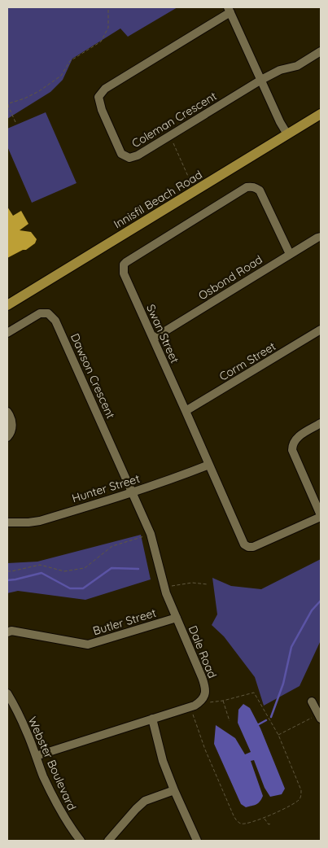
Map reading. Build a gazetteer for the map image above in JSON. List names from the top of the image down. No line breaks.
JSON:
{"streets":{"main road":["Innisfil Beach Road"],"street":["Coleman Crescent","Osbond Road","Swan Street","Corm Street","Dawson Crescent","Hunter Street","Butler Street","Dale Road","Webster Boulevard"]},"crossings":[["Osbond Road","Swan Street"],["Swan Street","Corm Street"],["Swan Street","Hunter Street"],["Dawson Crescent","Hunter Street"],["Dawson Crescent","Dale Road"],["Hunter Street","Dale Road"],["Butler Street","Dale Road"],["Dale Road","Webster Boulevard"]]}
